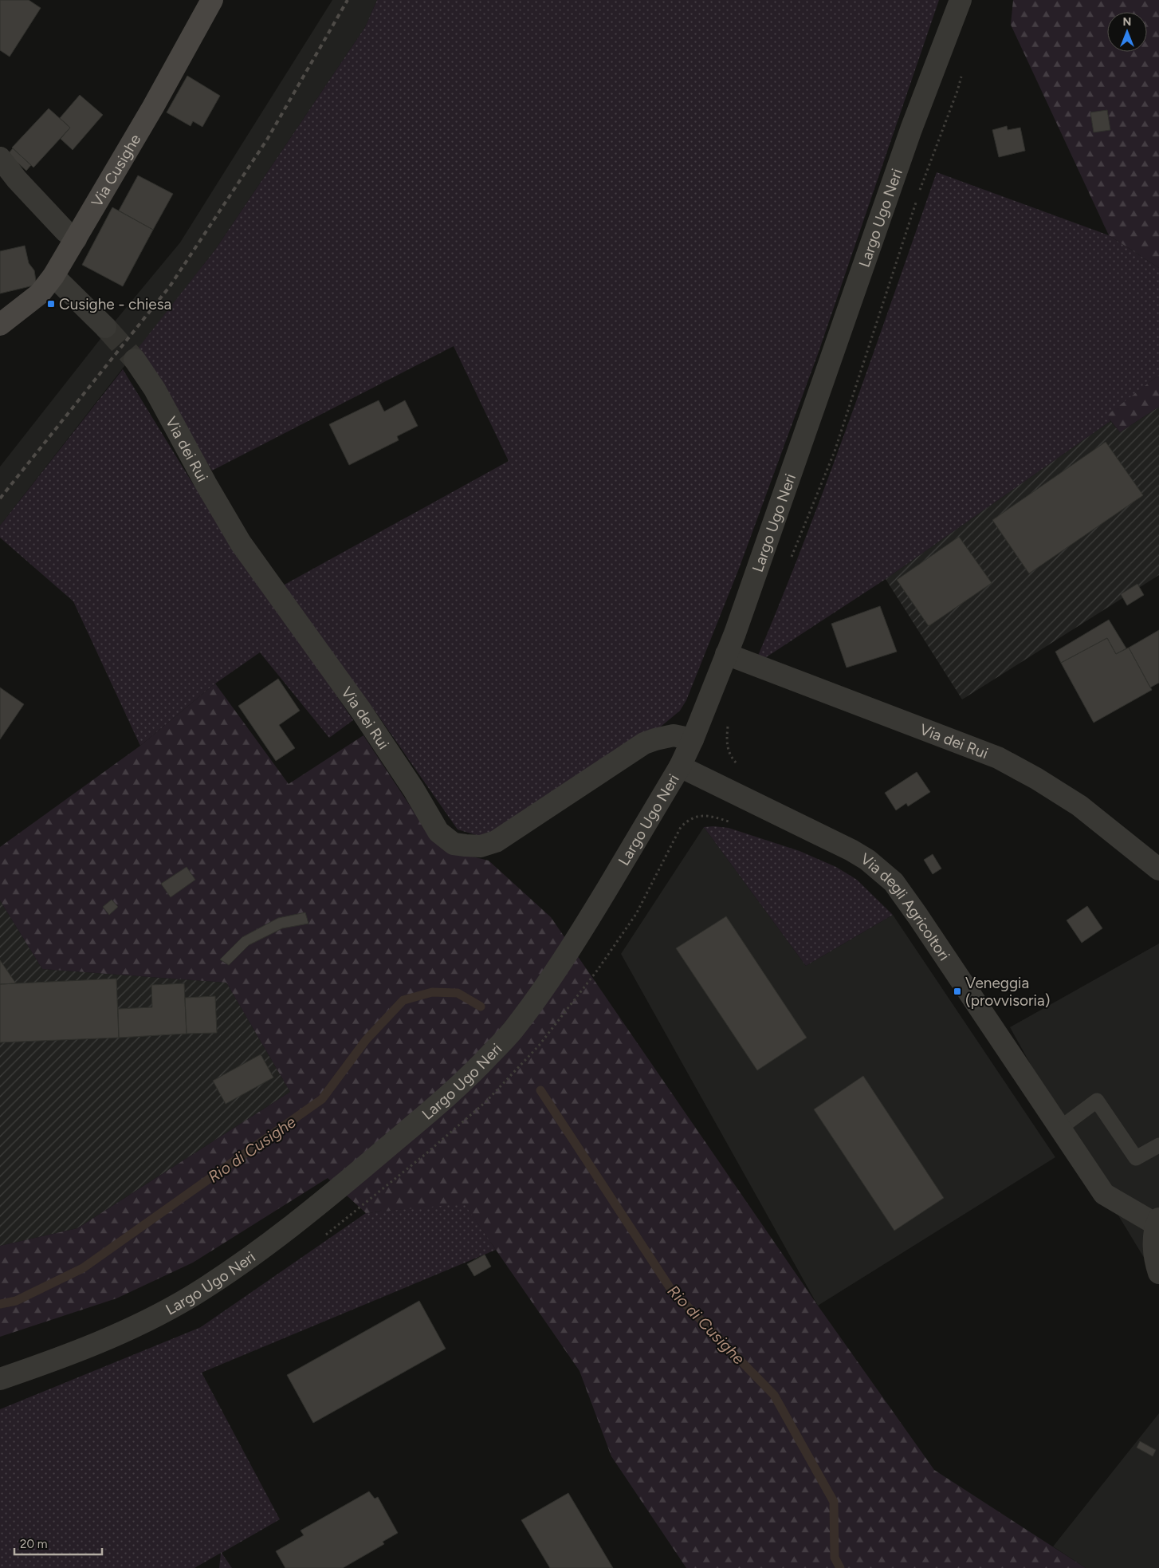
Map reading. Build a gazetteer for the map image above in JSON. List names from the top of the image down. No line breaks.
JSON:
{"streets":{"street":["Via Cusighe","Largo Ugo Neri","Via dei Rui","Via degli Agricoltori"]},"crossings":[["Largo Ugo Neri","Via dei Rui"],["Largo Ugo Neri","Via degli Agricoltori"]],"water":["Rio di Cusighe"],"places":{"transit":["Cusighe - chiesa","Veneggia (provvisoria)"]},"scale_bar":"20 m","north":"top"}
